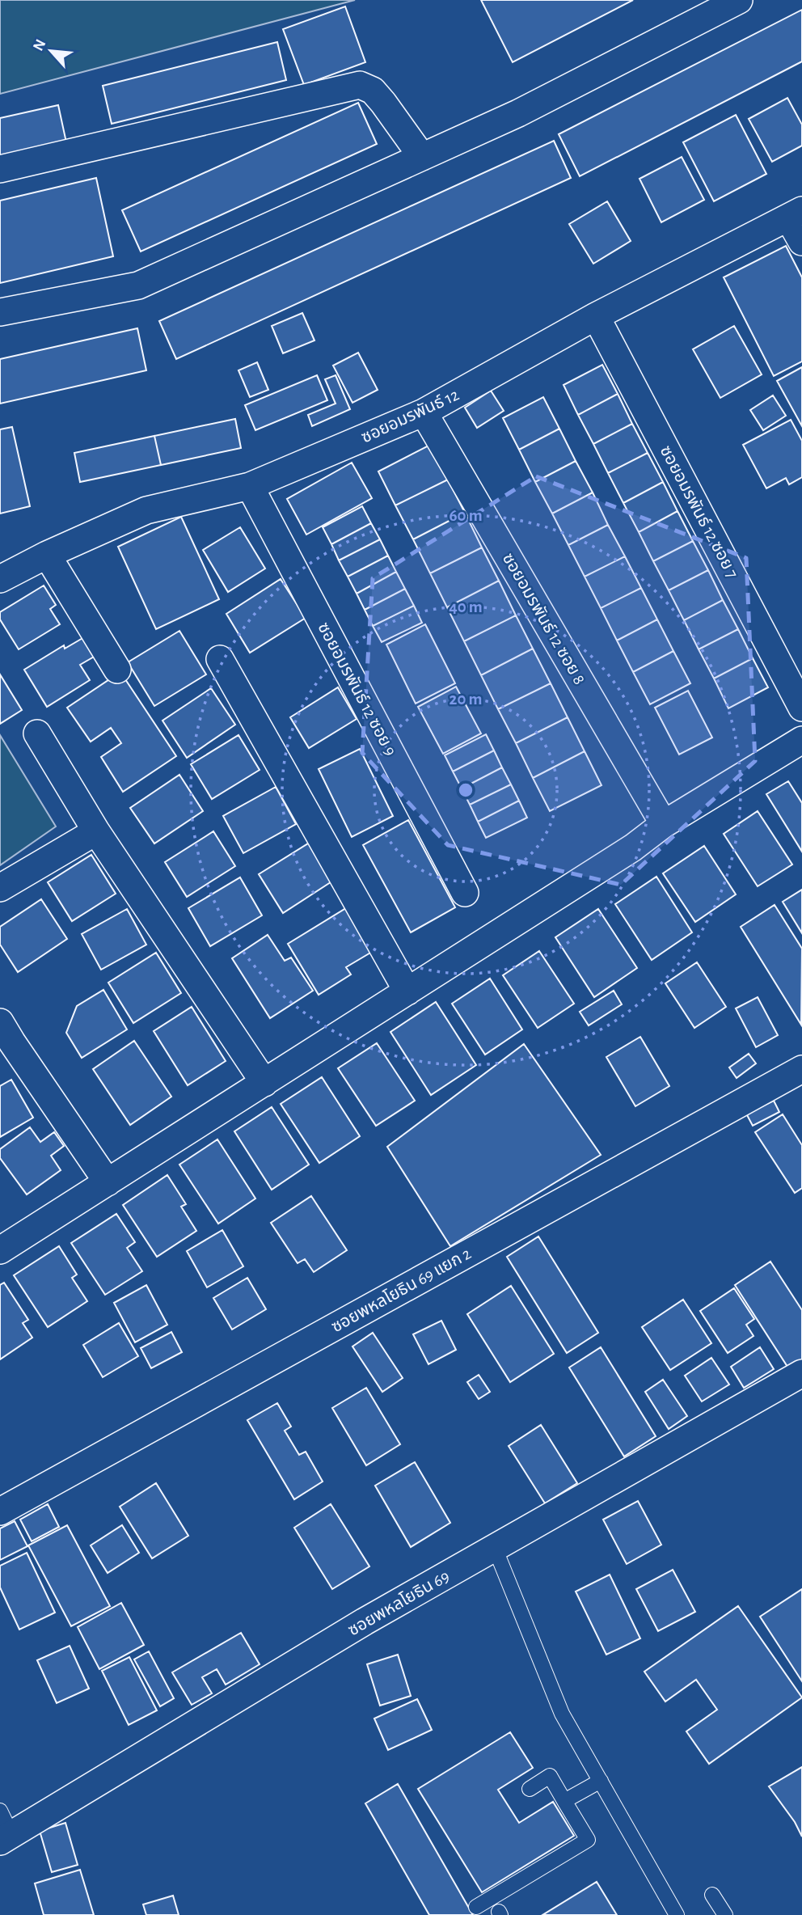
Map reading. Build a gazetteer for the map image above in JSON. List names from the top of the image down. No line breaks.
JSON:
{"streets":{"street":["ซอยอมรพันธ์ 12","ซอยอมรพันธ์ 12 ซอย 7","ซอยอมรพันธ์ 12 ซอย 8","ซอยอมรพันธ์ 12 ซอย 9","ซอยพหลโยธิน 69 แยก 2","ซอยพหลโยธิน 69"]},"crossings":[["ซอยอมรพันธ์ 12","ซอยอมรพันธ์ 12 ซอย 7"],["ซอยอมรพันธ์ 12","ซอยอมรพันธ์ 12 ซอย 8"],["ซอยอมรพันธ์ 12","ซอยอมรพันธ์ 12 ซอย 9"]],"north":"top left","rings":["60 m","40 m","20 m"]}
